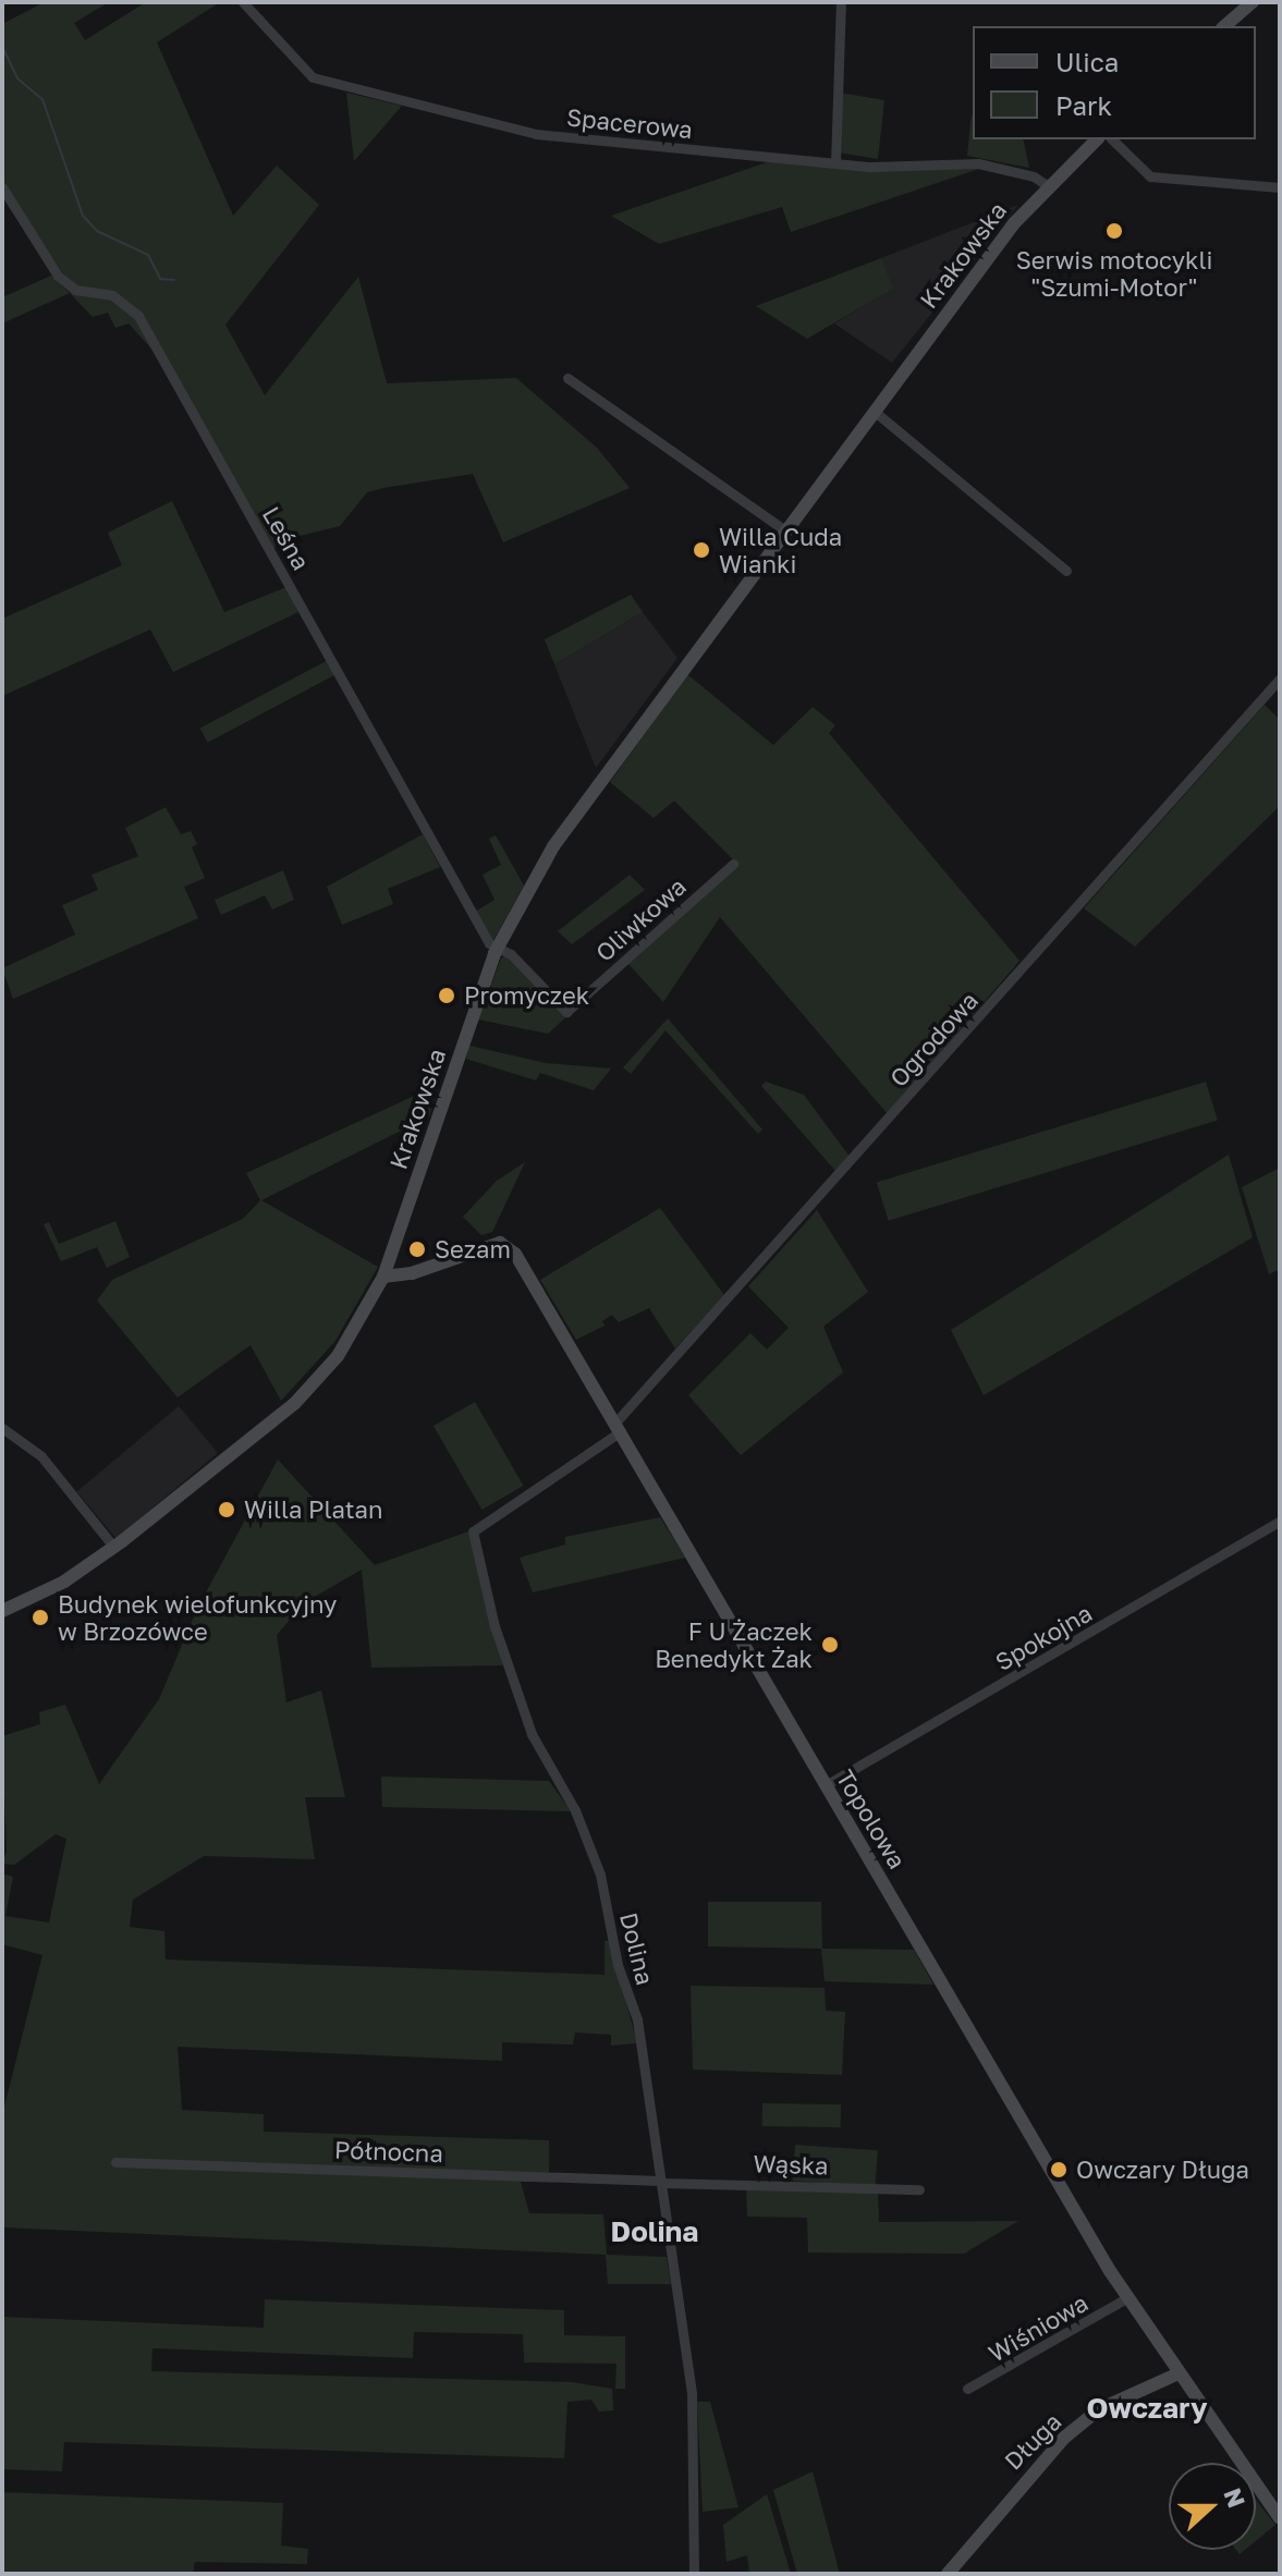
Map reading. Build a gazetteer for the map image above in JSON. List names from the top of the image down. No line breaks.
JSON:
{"streets":{"street":["Spacerowa","Krakowska","Leśna","Oliwkowa","Ogrodowa","Spokojna","Topolowa","Dolina","Północna","Wąska","Wiśniowa","Długa"]},"crossings":[["Spacerowa","Krakowska"],["Krakowska","Leśna"],["Krakowska","Oliwkowa"],["Krakowska","Topolowa"],["Leśna","Oliwkowa"],["Ogrodowa","Topolowa"],["Ogrodowa","Dolina"],["Spokojna","Topolowa"],["Topolowa","Dolina"],["Topolowa","Wiśniowa"],["Topolowa","Długa"],["Dolina","Północna"],["Dolina","Wąska"],["Północna","Wąska"]],"districts":["Dolina","Owczary"],"places":["Serwis motocykli \"Szumi-Motor\"","Willa Cuda Wianki","Promyczek","Sezam","Willa Platan","Budynek wielofunkcyjny w Brzozówce","F U Żaczek Benedykt Żak","Owczary Długa"],"legend":["Ulica","Park"],"north":"right"}
